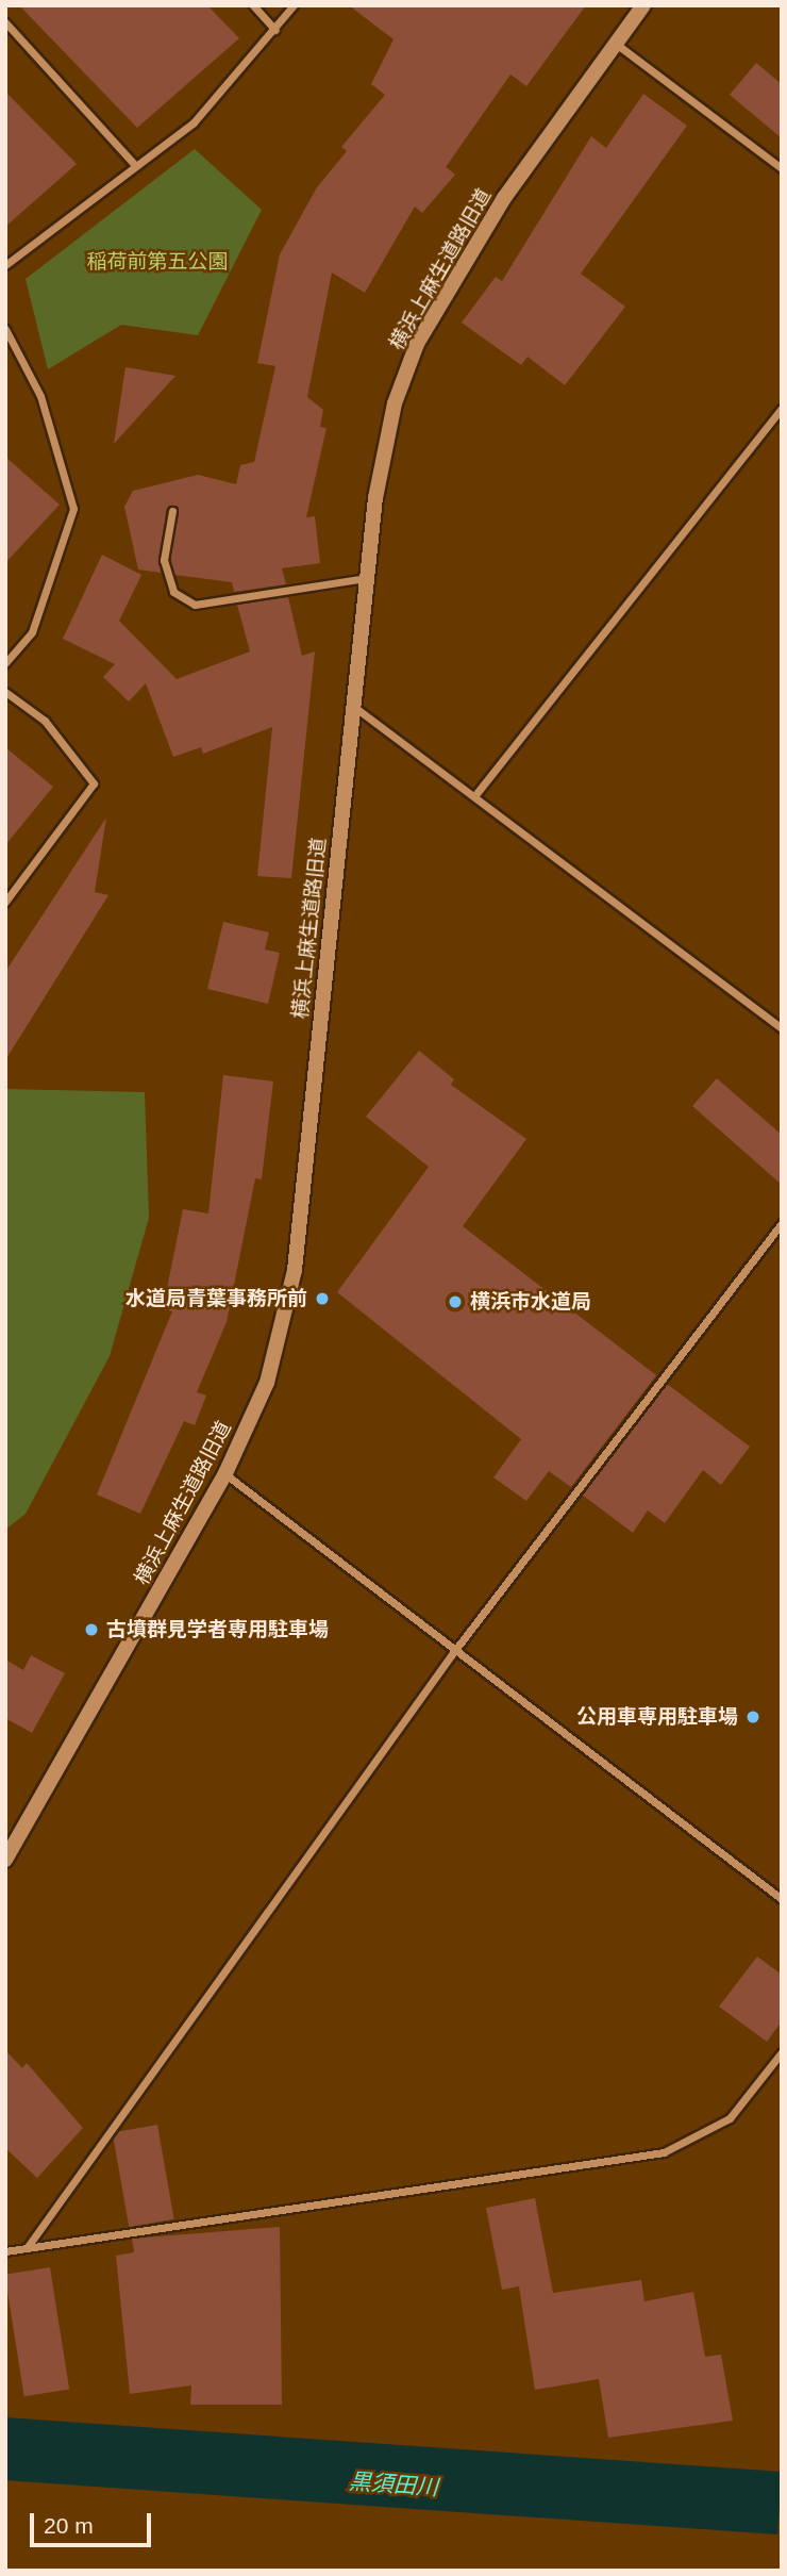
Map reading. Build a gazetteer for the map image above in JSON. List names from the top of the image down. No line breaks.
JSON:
{"streets":{"street":["横浜上麻生道路旧道"]},"water":["黒須田川"],"parks":["稲荷前第五公園"],"places":["水道局青葉事務所前","横浜市水道局","古墳群見学者専用駐車場","公用車専用駐車場"],"scale_bar":"20 m"}
